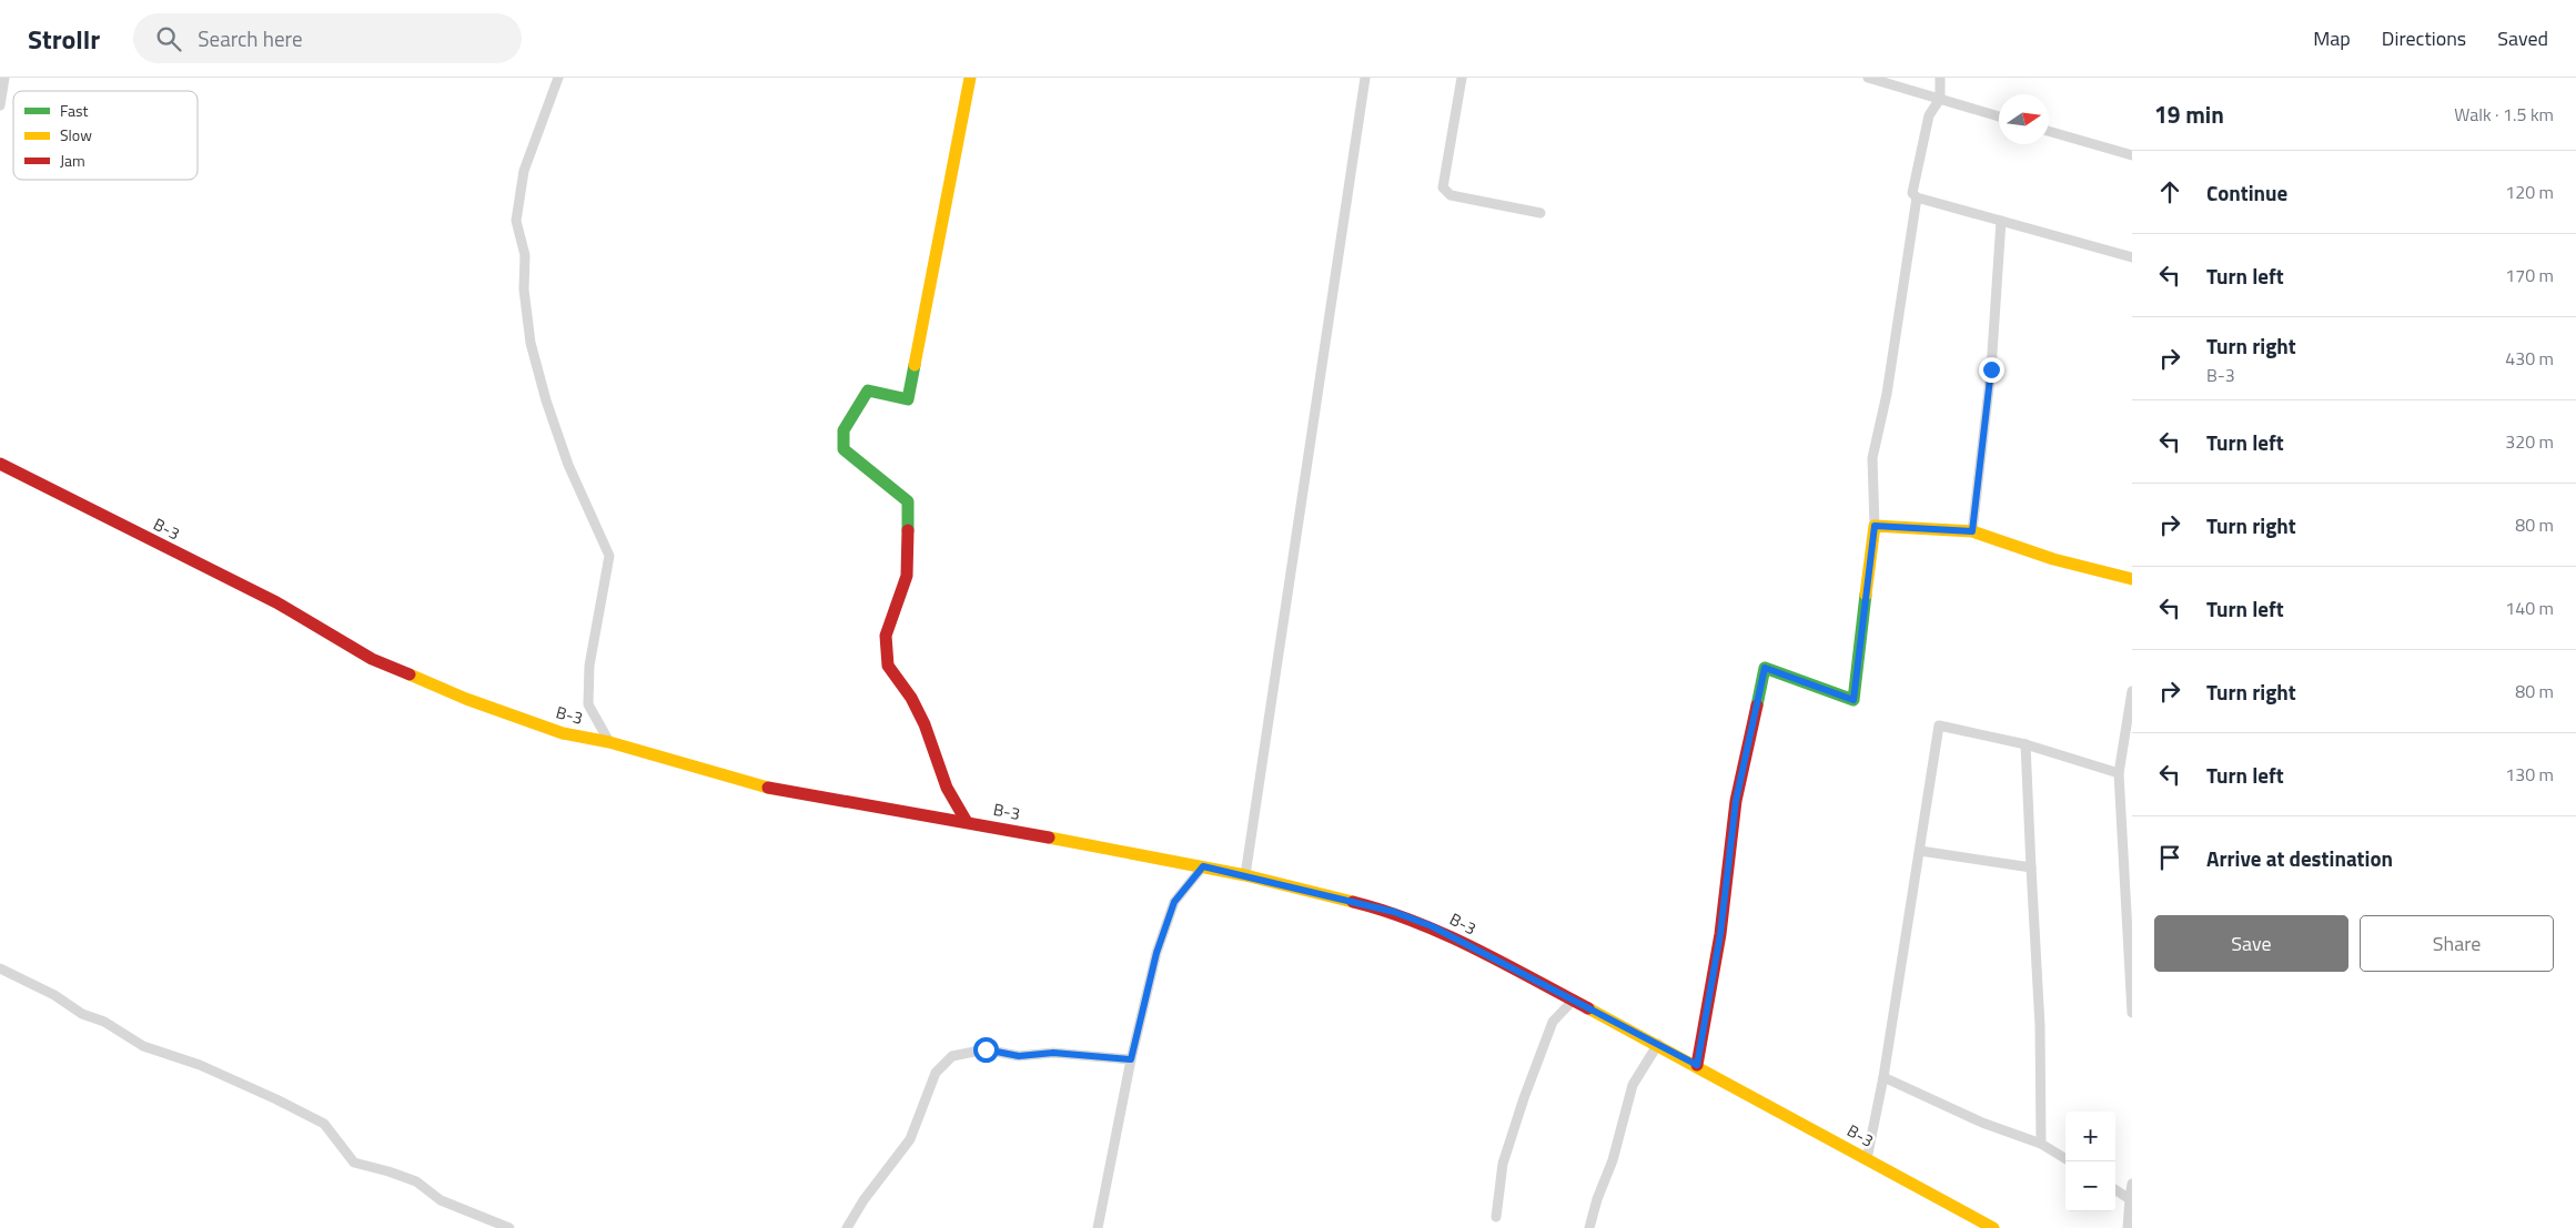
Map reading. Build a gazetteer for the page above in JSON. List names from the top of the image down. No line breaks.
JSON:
{"streets":{"main road":["B-3"]},"legend":["Fast","Slow","Jam"],"north":"right","page":{"header":"Strollr","search":"Search here","nav":["Map","Directions","Saved"],"heading":["19 min","Walk · 1.5 km"],"list":[["Continue","120 m"],["Turn left","170 m"],["Turn right","B-3","430 m"],["Turn left","320 m"],["Turn right","80 m"],["Turn left","140 m"],["Turn right","80 m"],["Turn left","130 m"],"Arrive at destination"],"buttons":["Save","Share"],"map_buttons":["+","−"]}}
